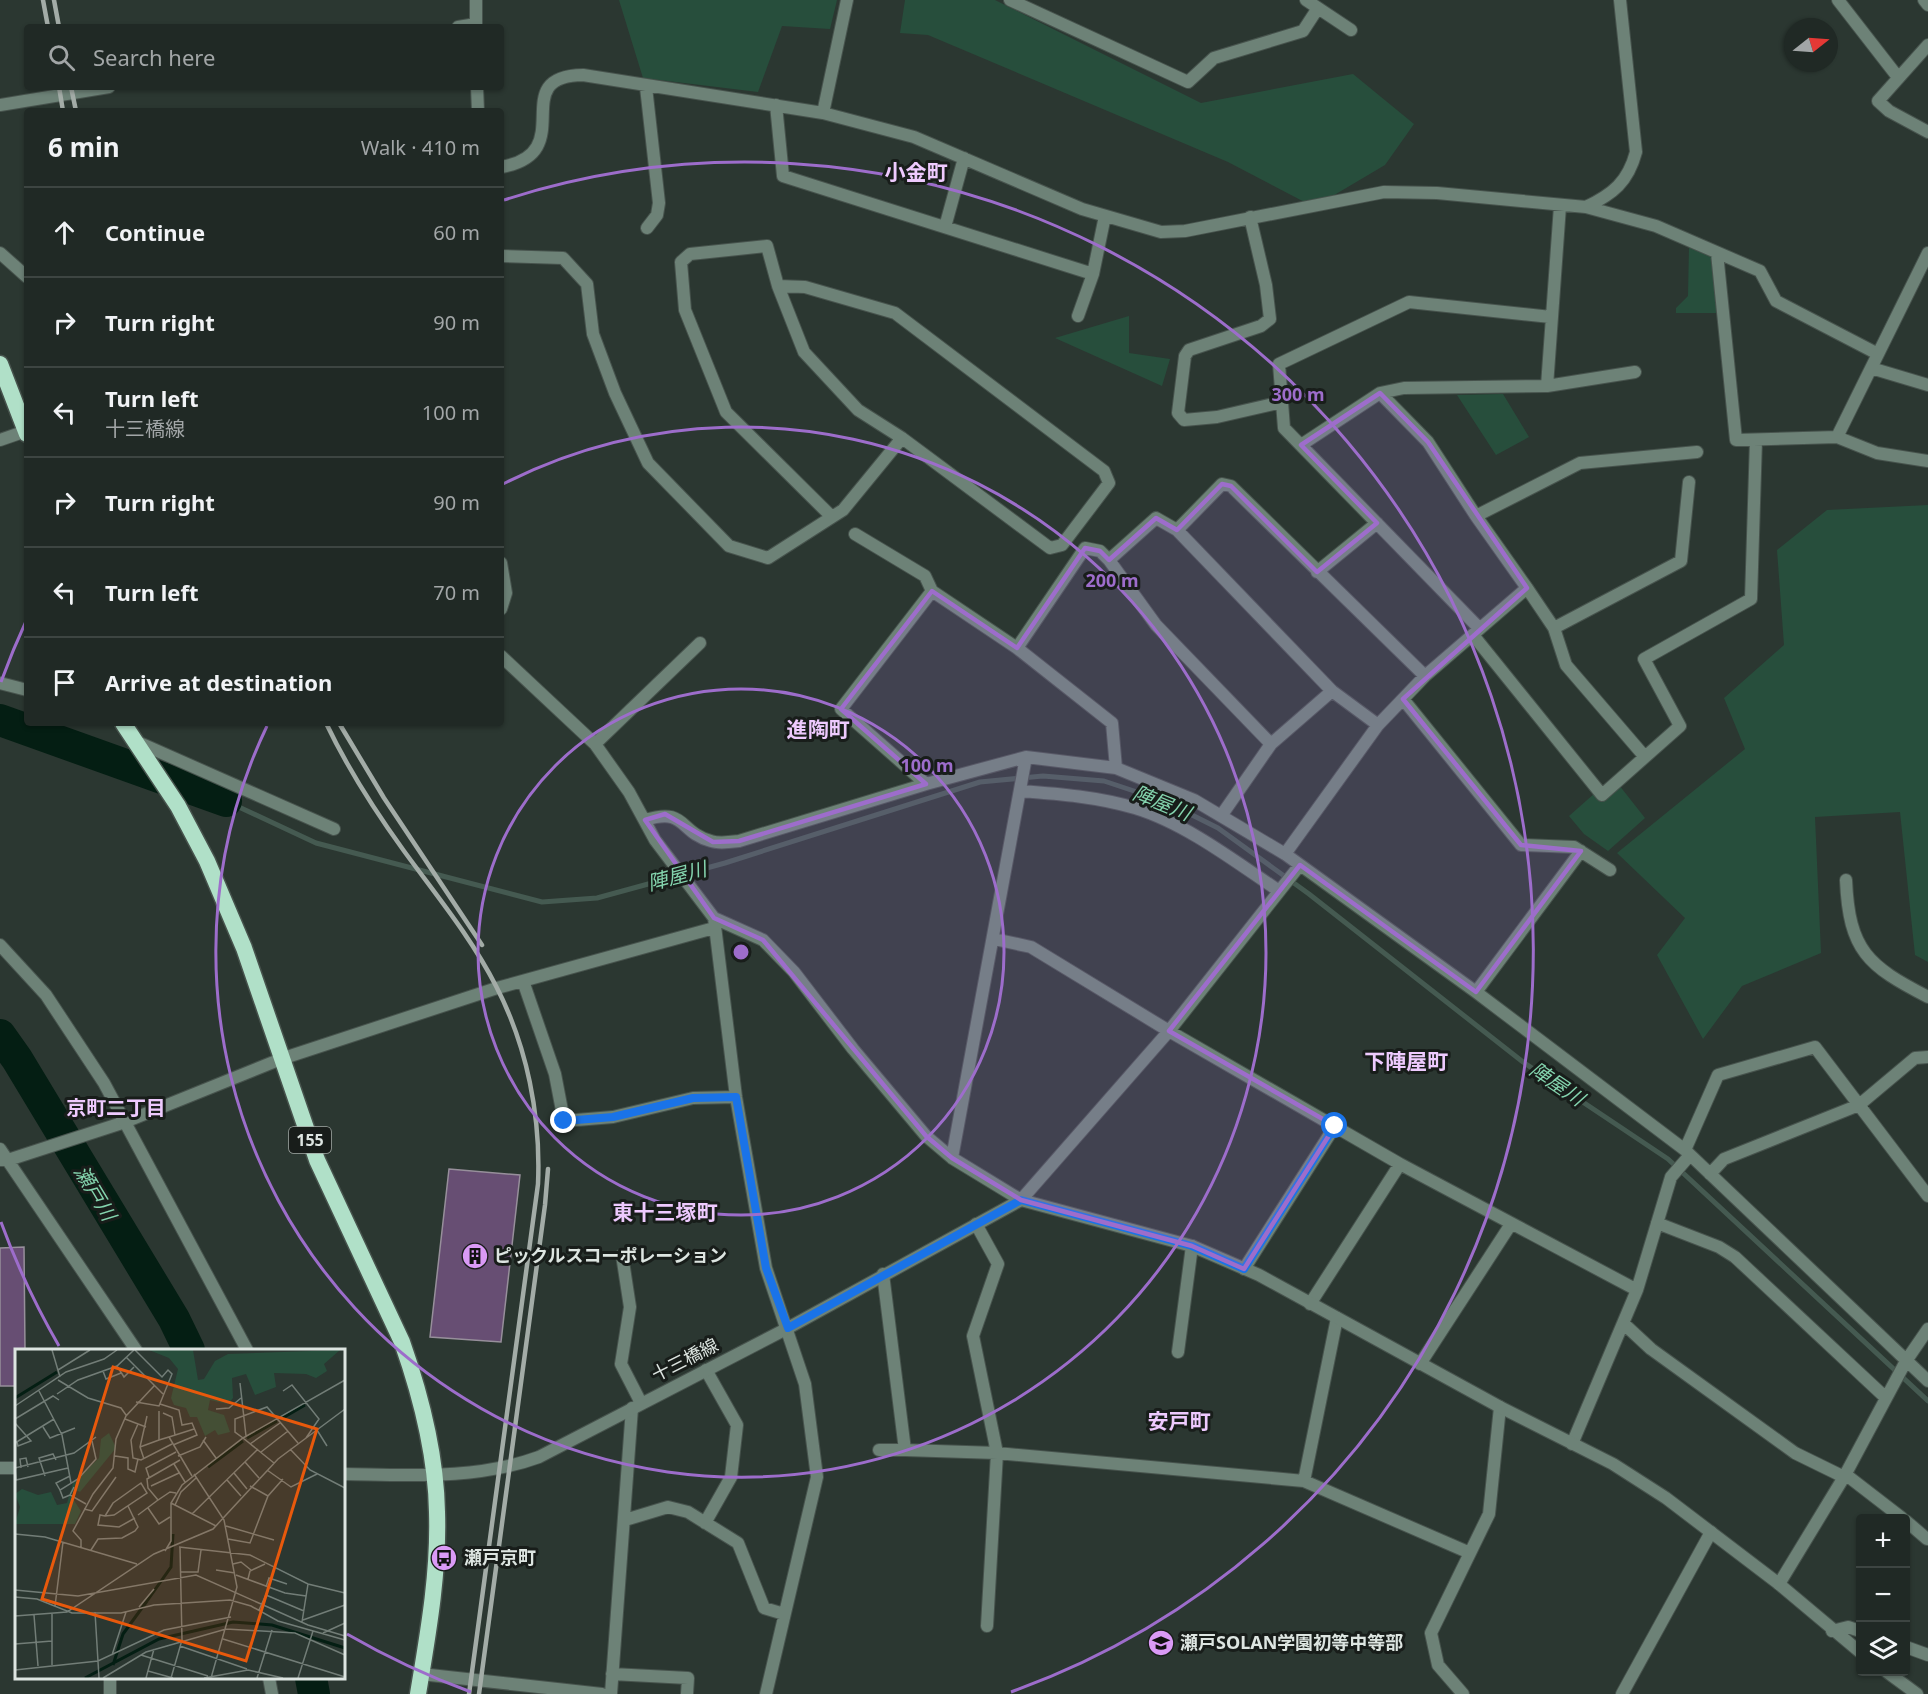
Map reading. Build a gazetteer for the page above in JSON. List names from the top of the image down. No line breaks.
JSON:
{"streets":{"highway":["155"],"street":["十三橋線"]},"crossings":[["155","十三橋線"]],"districts":["小金町","進陶町","下陣屋町","京町二丁目","東十三塚町","安戸町"],"water":["陣屋川","瀬戸川"],"places":{"building":["ピックルスコーポレーション"],"bus stop":["瀬戸京町"],"school or university":["瀬戸SOLAN学園初等中等部"]},"north":"right","page":{"search":"Search here","heading":["6 min","Walk · 410 m"],"list":[["Continue","60 m"],["Turn right","90 m"],["Turn left","十三橋線","100 m"],["Turn right","90 m"],["Turn left","70 m"],"Arrive at destination"],"map_buttons":["+","−"]},"rings":["300 m","200 m","100 m"]}
